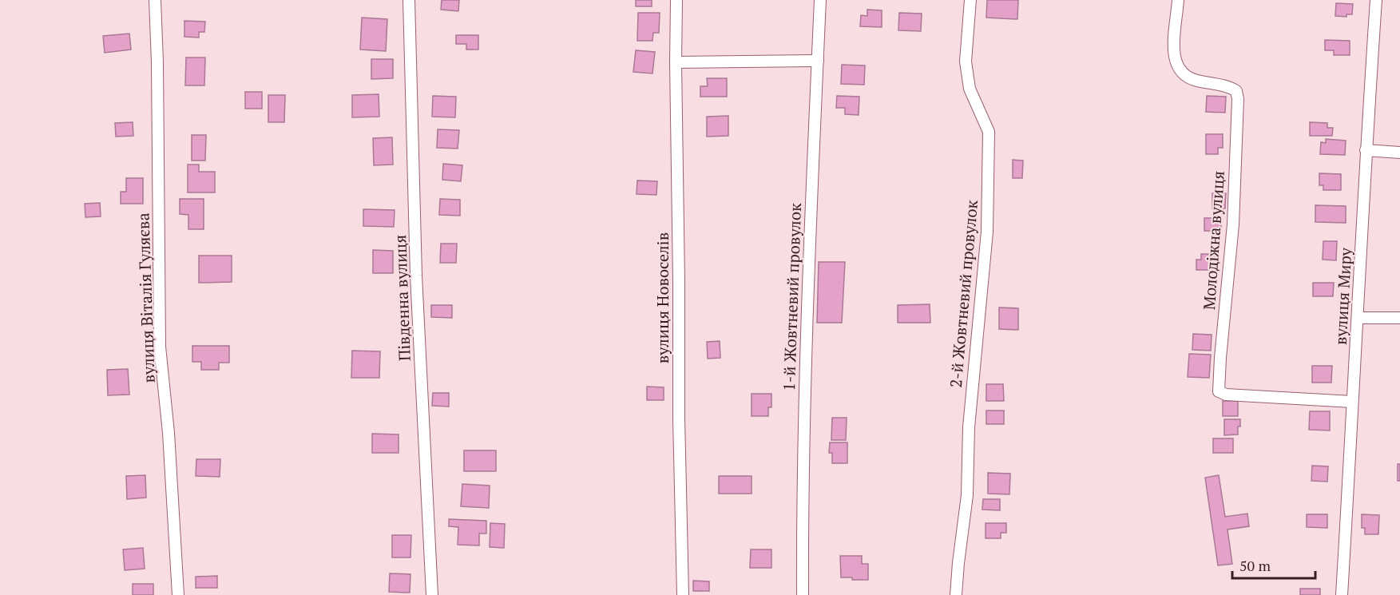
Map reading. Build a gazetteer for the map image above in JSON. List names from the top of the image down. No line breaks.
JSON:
{"streets":{"street":["Молодіжна вулиця","2-й Жовтневий провулок","вулиця Миру","1-й Жовтневий провулок","вулиця Віталія Гуляєва","Південна вулиця","вулиця Новоселів"]},"crossings":[["Молодіжна вулиця","вулиця Миру"]],"scale_bar":"50 m"}
